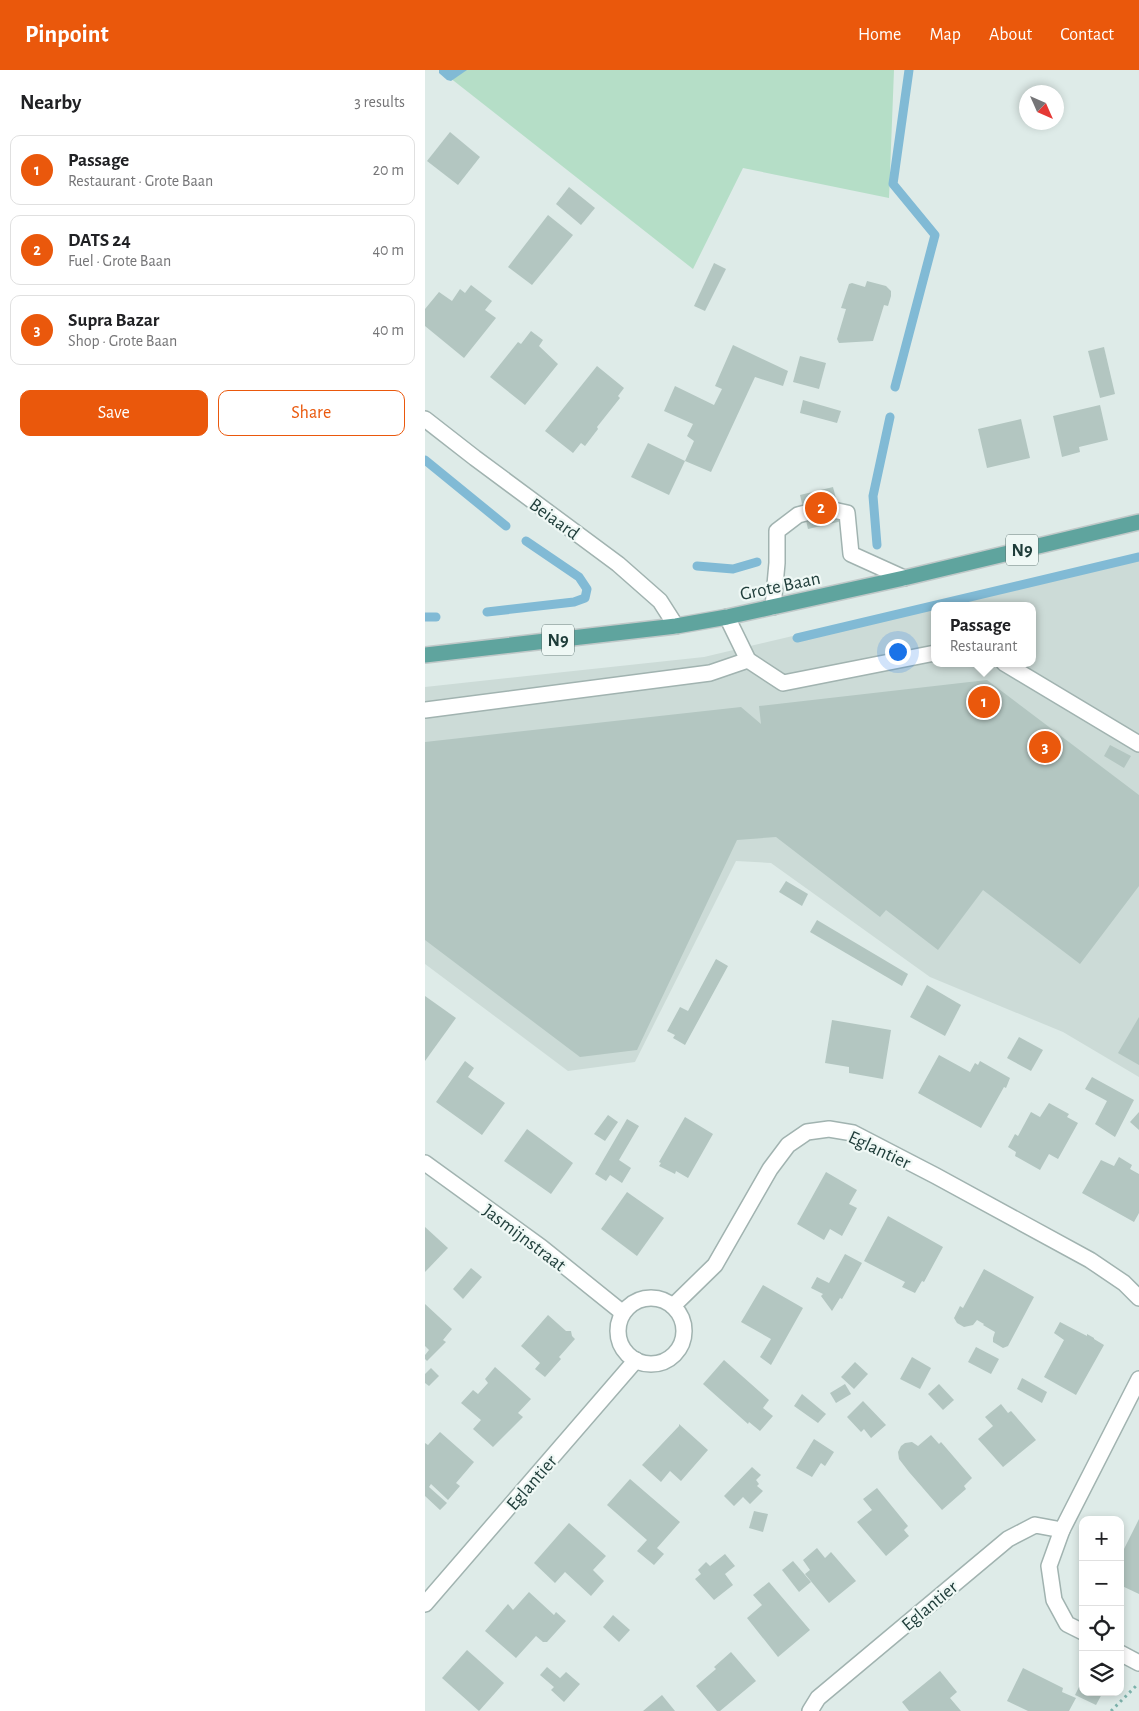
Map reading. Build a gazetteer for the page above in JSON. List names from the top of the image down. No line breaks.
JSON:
{"streets":{"main road":["N9","Grote Baan"],"street":["Beiaard","Eglantier","Jasmijnstraat"]},"crossings":[["Beiaard","Grote Baan"],["Eglantier","Jasmijnstraat"]],"north":"bottom right","page":{"header":"Pinpoint","nav":["Home","Map","About","Contact"],"heading":["Nearby","3 results"],"list":[{"mark":"1","name":"Passage","note":"Restaurant · Grote Baan","value":"20 m"},{"mark":"2","name":"DATS 24","note":"Fuel · Grote Baan","value":"40 m"},{"mark":"3","name":"Supra Bazar","note":"Shop · Grote Baan","value":"40 m"}],"buttons":["Save","Share"],"pins":["2","1","3"],"popup":["Passage","Restaurant"],"map_buttons":["+","−"]}}
